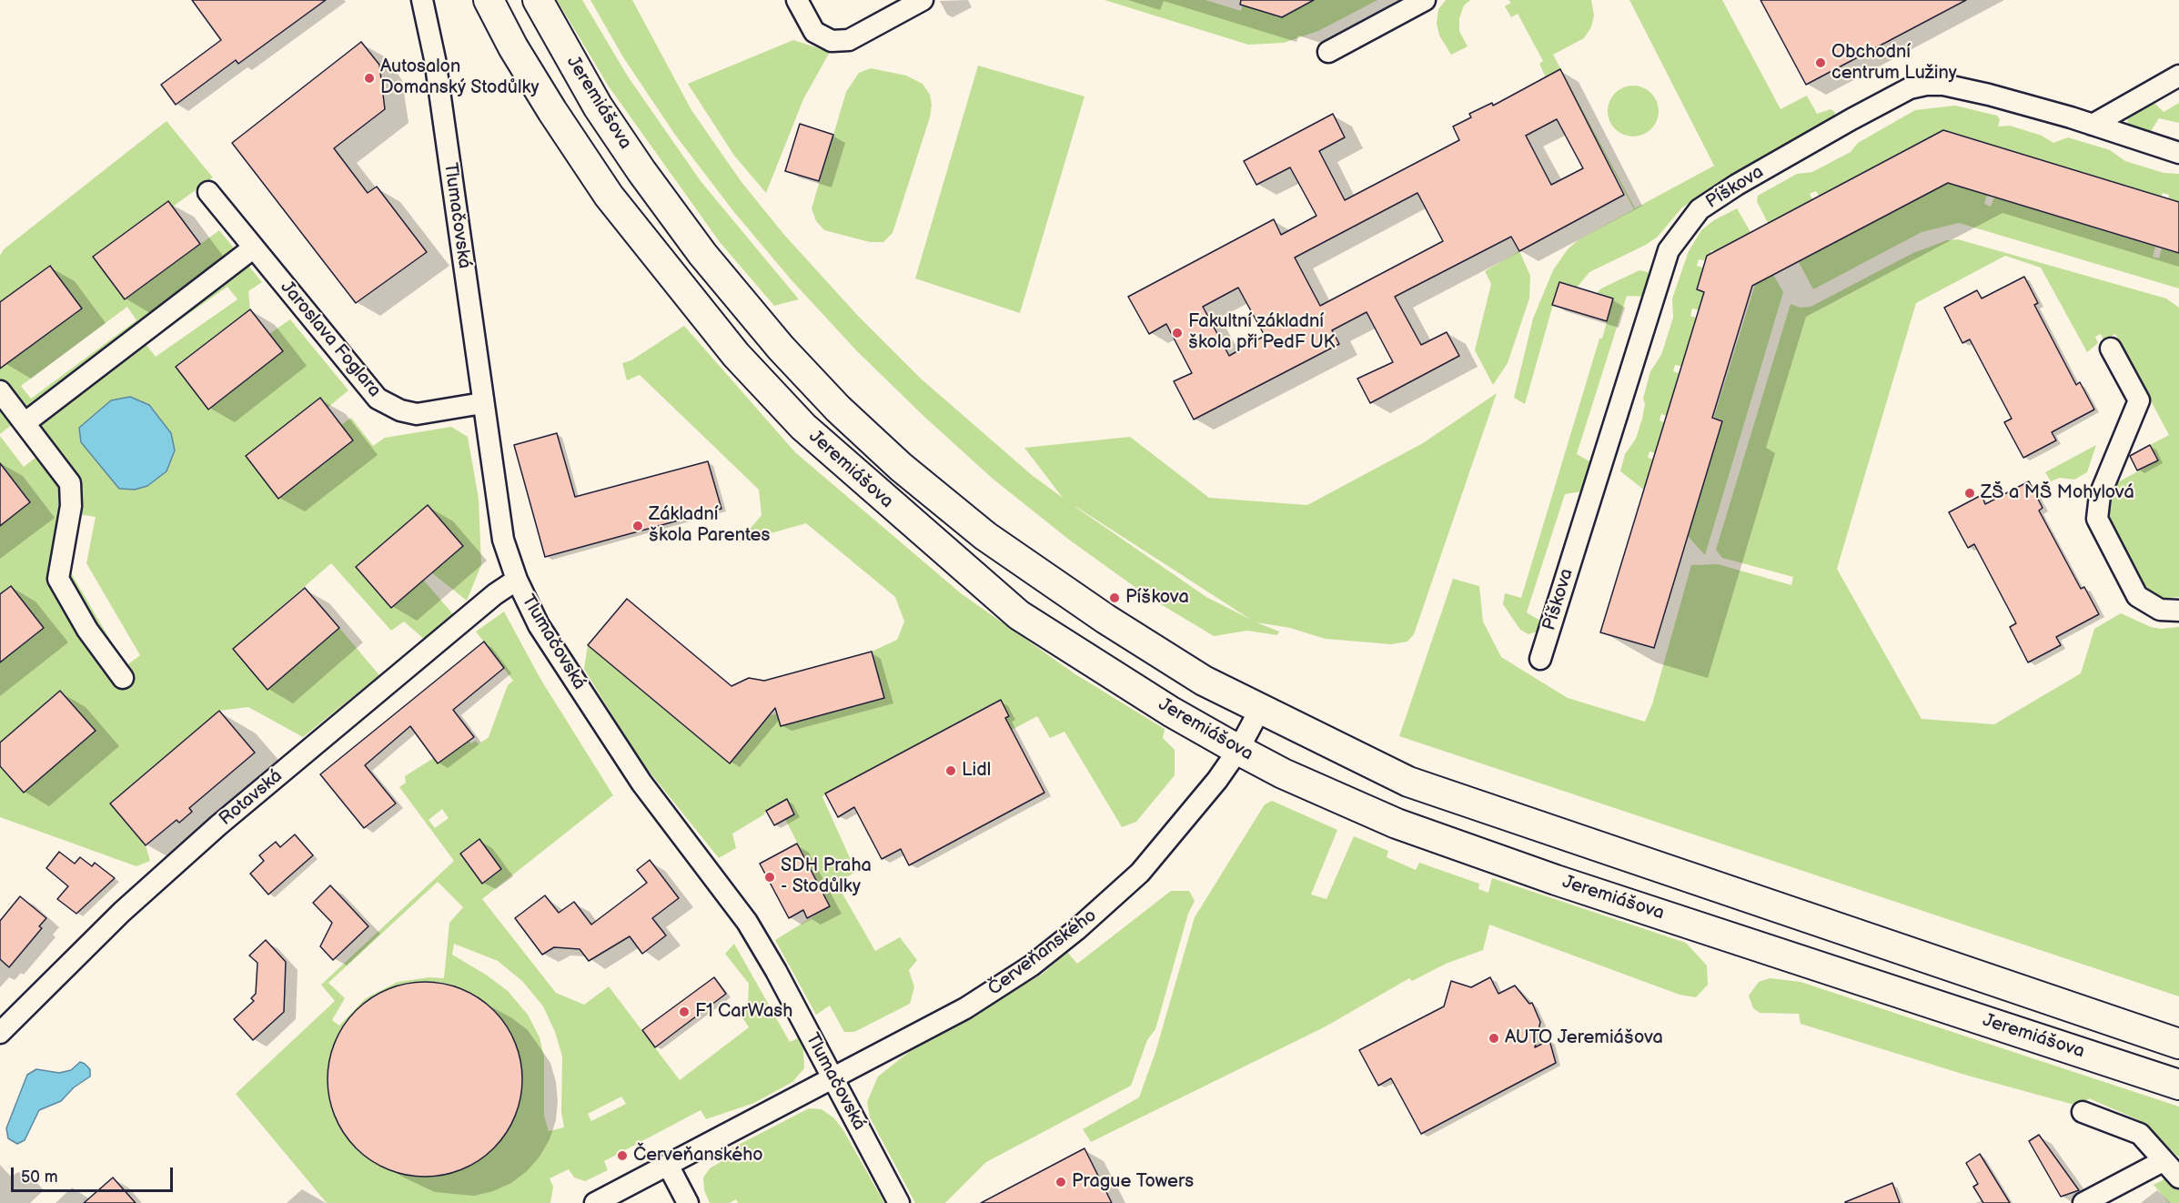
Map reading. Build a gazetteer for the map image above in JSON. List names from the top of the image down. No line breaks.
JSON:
{"streets":{"main road":["Jeremiášova"],"street":["Píškova","Tlumačovská","Jaroslava Foglara","Rotavská","Červeňanského"]},"crossings":[["Jeremiášova","Červeňanského"],["Tlumačovská","Jaroslava Foglara"],["Tlumačovská","Rotavská"],["Tlumačovská","Červeňanského"]],"places":["Obchodní centrum Lužiny","Autosalon Domanský Stodůlky","Fakultní základní škola při PedF UK","ZŠ a MŠ Mohylová","Základní škola Parentes","Píškova","Lidl","SDH Praha - Stodůlky","F1 CarWash","AUTO Jeremiášova","Červeňanského","Prague Towers"],"scale_bar":"50 m"}
